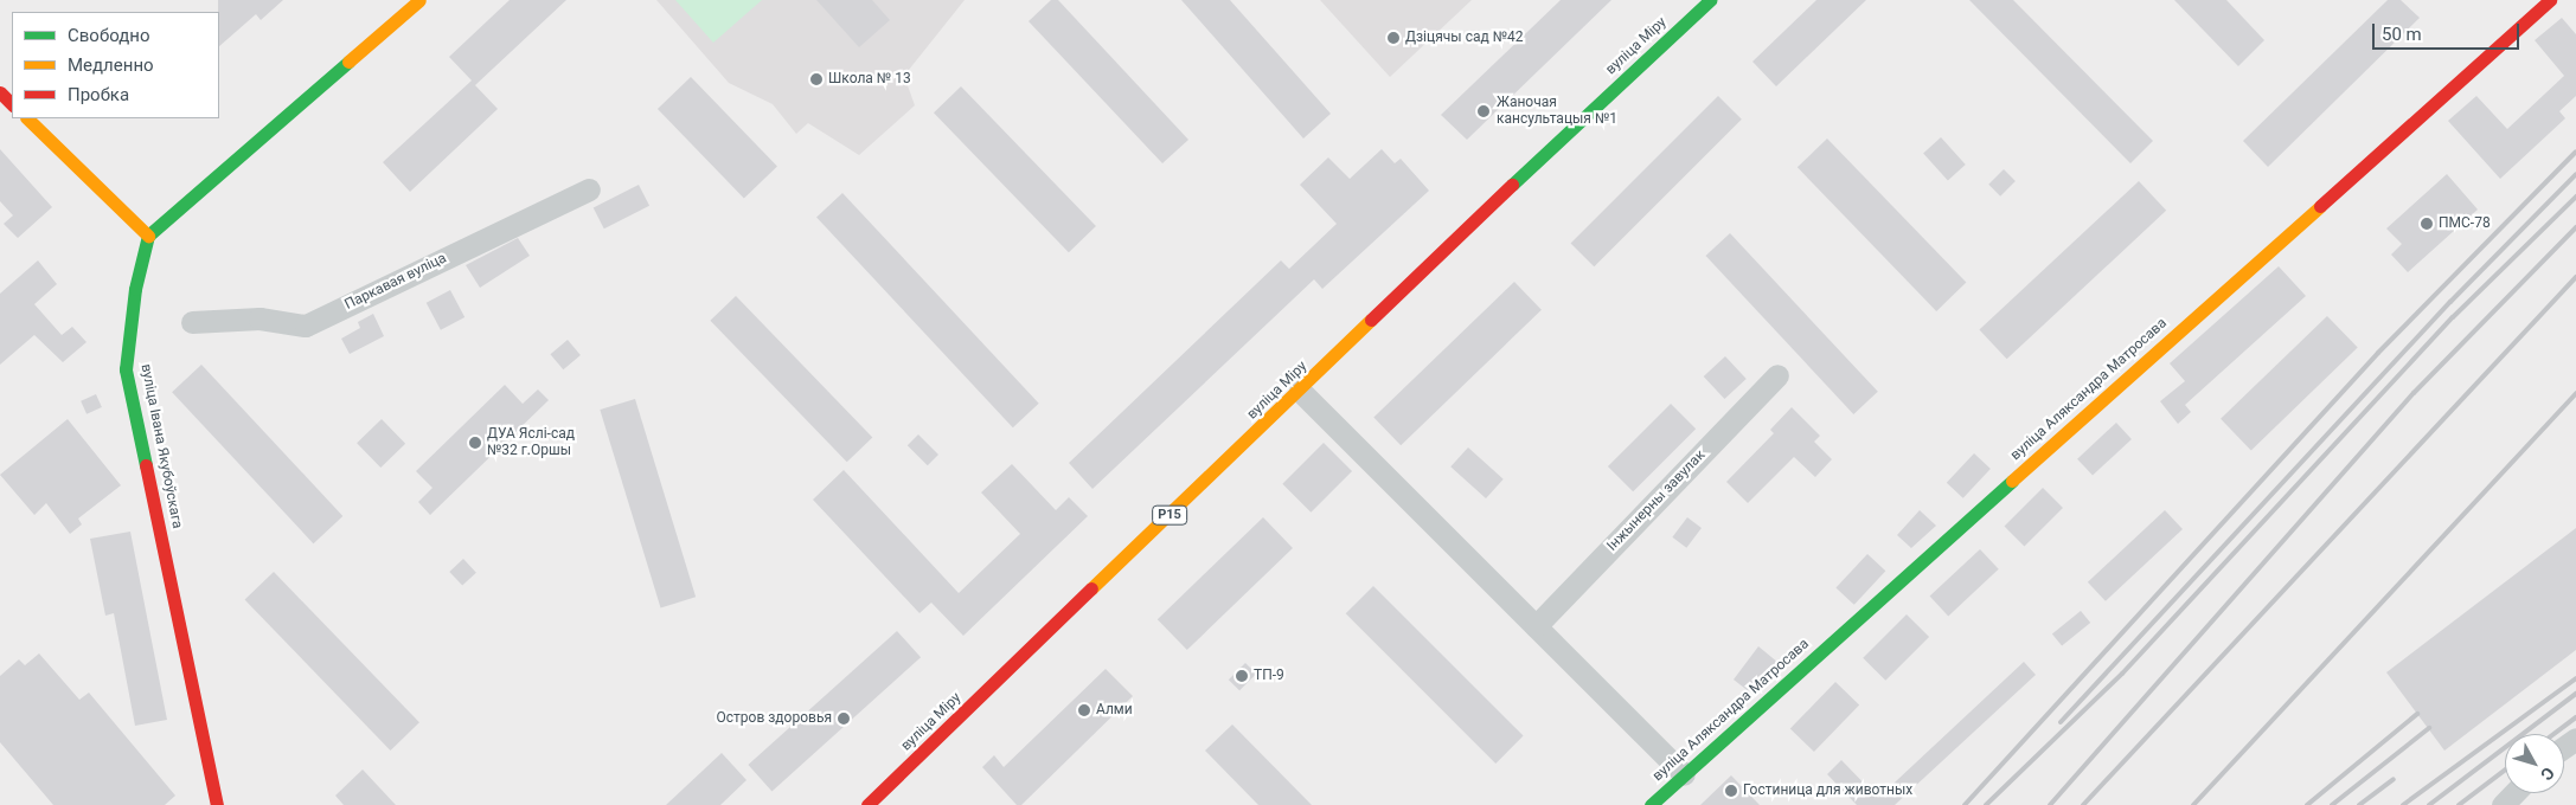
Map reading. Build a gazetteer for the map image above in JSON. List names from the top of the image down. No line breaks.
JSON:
{"streets":{"street":["вуліца Міру","Паркавая вуліца","вуліца Аляксандра Матросава","вуліца Івана Якубоўскага","Інжынерны завулак","Р15"]},"places":["Дзіцячы сад №42","Школа № 13","Жаночая кансультацыя №1","ПМС-78","ДУА Яслі-сад №32 г.Оршы","ТП-9","Алми","Остров здоровья","Гостиница для животных"],"legend":["Свободно","Медленно","Пробка"],"scale_bar":"50 m","north":"bottom right"}
